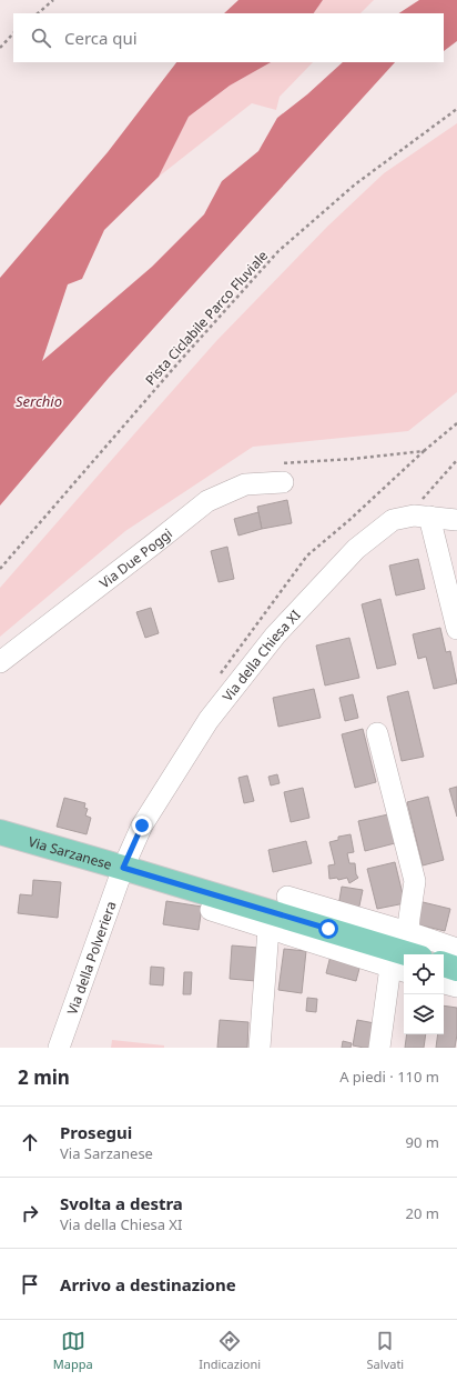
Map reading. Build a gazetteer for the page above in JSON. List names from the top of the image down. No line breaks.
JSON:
{"streets":{"main road":["Via Sarzanese"],"street":["Via Due Poggi","Via della Chiesa XI","Via della Polveriera"],"path":["Pista Ciclabile Parco Fluviale"]},"crossings":[["Via della Chiesa XI","Via Sarzanese"],["Via della Chiesa XI","Via della Polveriera"],["Via Sarzanese","Via della Polveriera"]],"water":["Serchio"],"page":{"search":"Cerca qui","heading":["2 min","A piedi · 110 m"],"list":[["Prosegui","Via Sarzanese","90 m"],["Svolta a destra","Via della Chiesa XI","20 m"],"Arrivo a destinazione"],"nav":["Mappa","Indicazioni","Salvati"]}}
